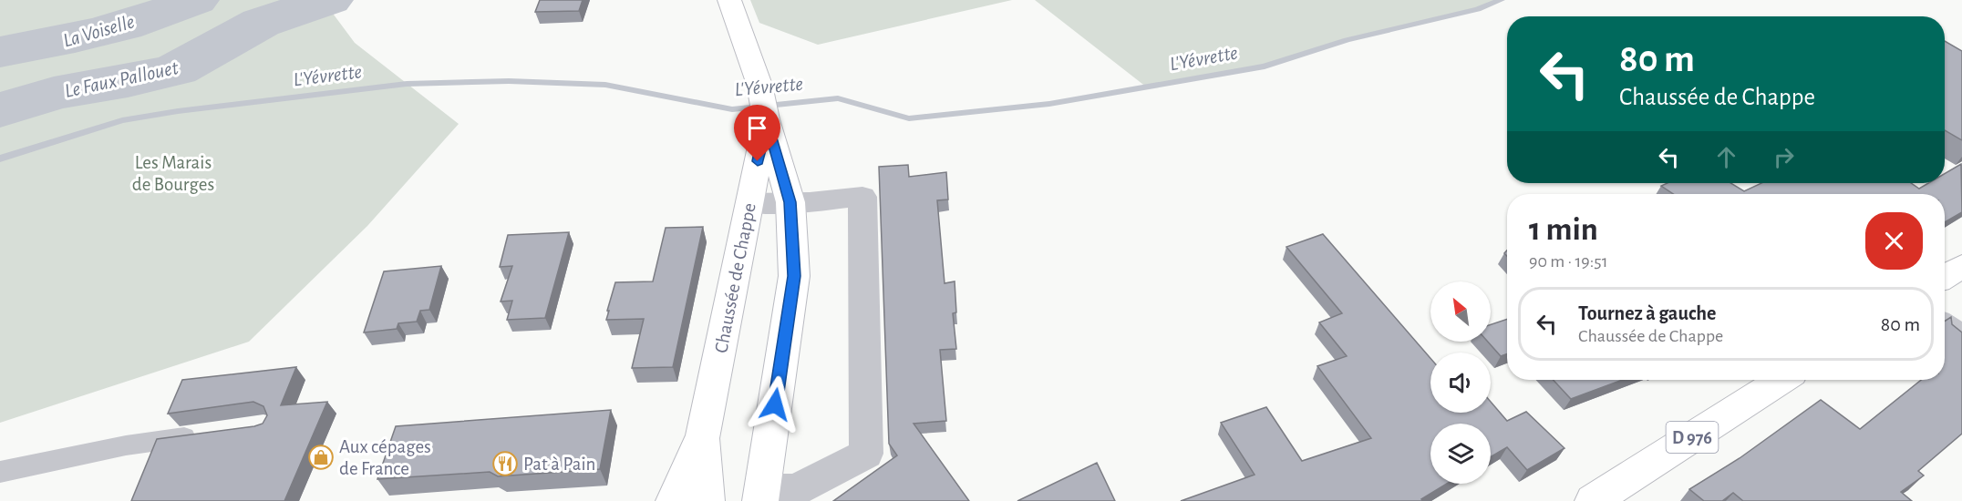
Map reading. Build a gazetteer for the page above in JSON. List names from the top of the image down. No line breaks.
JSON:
{"streets":{"main road":["Chaussée de Chappe","D 976"]},"water":["La Voiselle","L'Yévrette","Le Faux Pallouet"],"parks":["Les Marais de Bourges"],"places":{"shop":["Aux cépages de France"],"restaurant":["Pat à Pain"]},"north":"top left","page":{"turn":["80 m","Chaussée de Chappe"],"heading":["1 min","90 m · 19:51"],"list":[{"name":"Tournez à gauche","note":"Chaussée de Chappe","value":"80 m"}]}}
